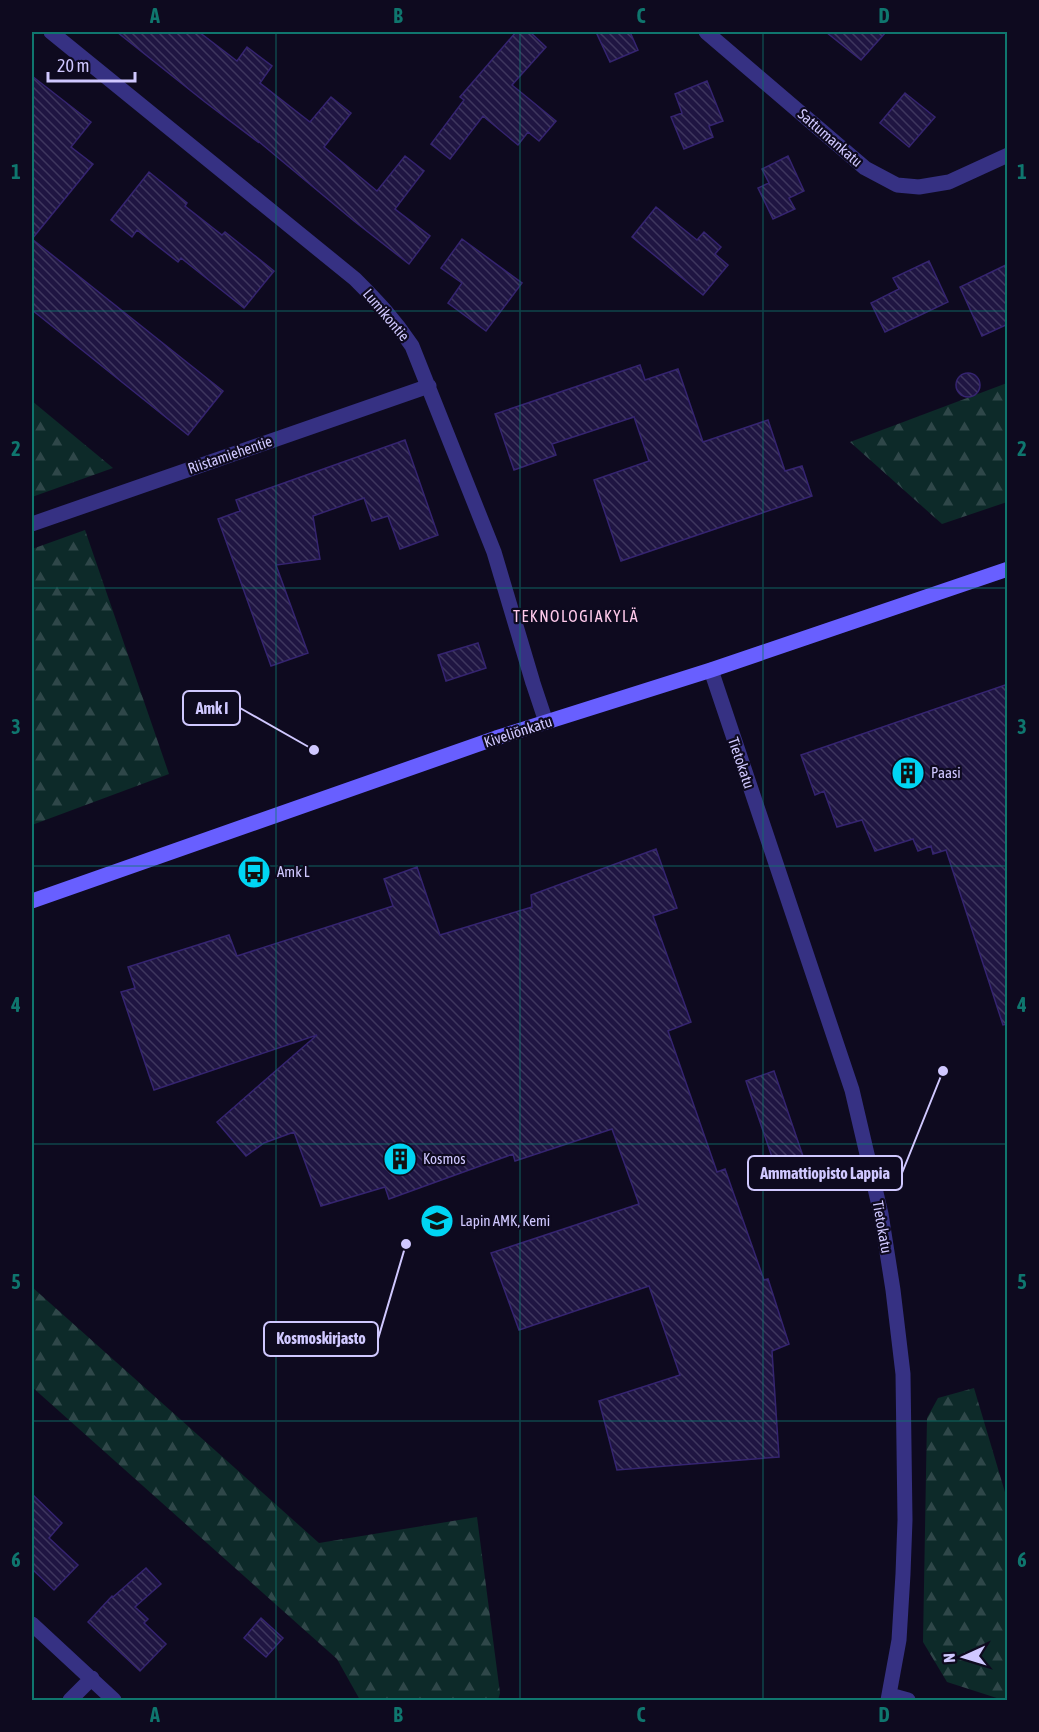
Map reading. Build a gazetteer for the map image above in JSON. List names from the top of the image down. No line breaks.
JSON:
{"streets":{"main road":["Kiveliönkatu"],"street":["Sattumankatu","Lumikontie","Riistamiehentie","Tietokatu"]},"crossings":[["Lumikontie","Riistamiehentie"],["Lumikontie","Kiveliönkatu"],["Kiveliönkatu","Tietokatu"]],"districts":["TEKNOLOGIAKYLÄ"],"places":{"other":["Amk I","Ammattiopisto Lappia","Kosmoskirjasto"],"building":["Paasi","Kosmos"],"bus stop":["Amk L"],"school or university":["Lapin AMK, Kemi"]},"scale_bar":"20 m","north":"left","grid":{"columns":["A","B","C","D"],"rows":["1","2","3","4","5","6"]}}
